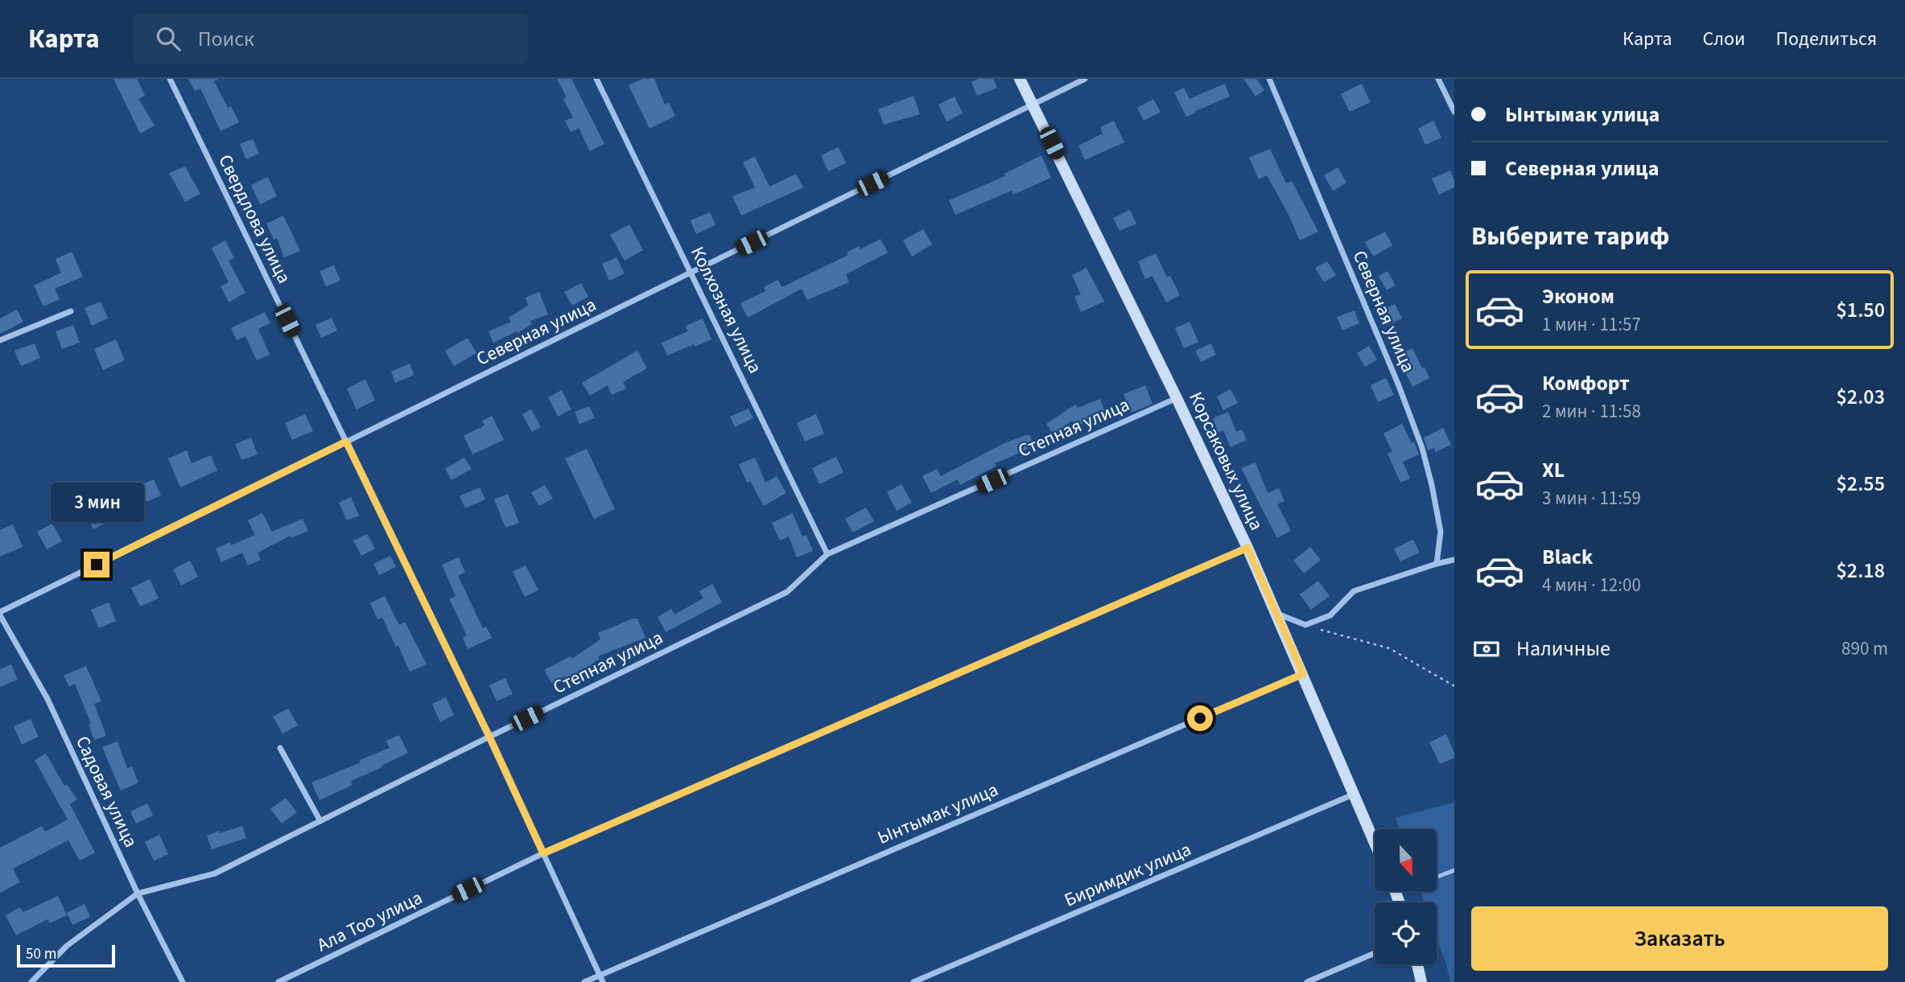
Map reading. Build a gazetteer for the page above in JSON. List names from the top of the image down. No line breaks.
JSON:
{"streets":{"street":["Свердлова улица","Колхозная улица","Северная улица","Степная улица","Корсаковых улица","Садовая улица","Ынтымак улица","Биримдик улица","Ала Тоо улица"]},"crossings":[["Свердлова улица","Северная улица"],["Свердлова улица","Степная улица"],["Свердлова улица","Ынтымак улица"],["Свердлова улица","Ала Тоо улица"],["Колхозная улица","Северная улица"],["Колхозная улица","Степная улица"],["Северная улица","Корсаковых улица"],["Северная улица","Садовая улица"],["Степная улица","Корсаковых улица"],["Степная улица","Садовая улица"],["Корсаковых улица","Ынтымак улица"],["Корсаковых улица","Биримдик улица"],["Корсаковых улица","Ала Тоо улица"]],"scale_bar":"50 m","north":"bottom","page":{"header":"Карта","search":"Поиск","nav":["Карта","Слои","Поделиться"],"banner":["Ынтымак улица","Северная улица"],"heading":"Выберите тариф","list":[{"name":"Эконом","note":"1 мин · 11:57","value":"$1.50"},{"name":"Комфорт","note":"2 мин · 11:58","value":"$2.03"},{"name":"XL","note":"3 мин · 11:59","value":"$2.55"},{"name":"Black","note":"4 мин · 12:00","value":"$2.18"}],"bubble":"3 мин","pay":["Наличные","890 m"],"buttons":"Заказать","scale":"50 m"}}
